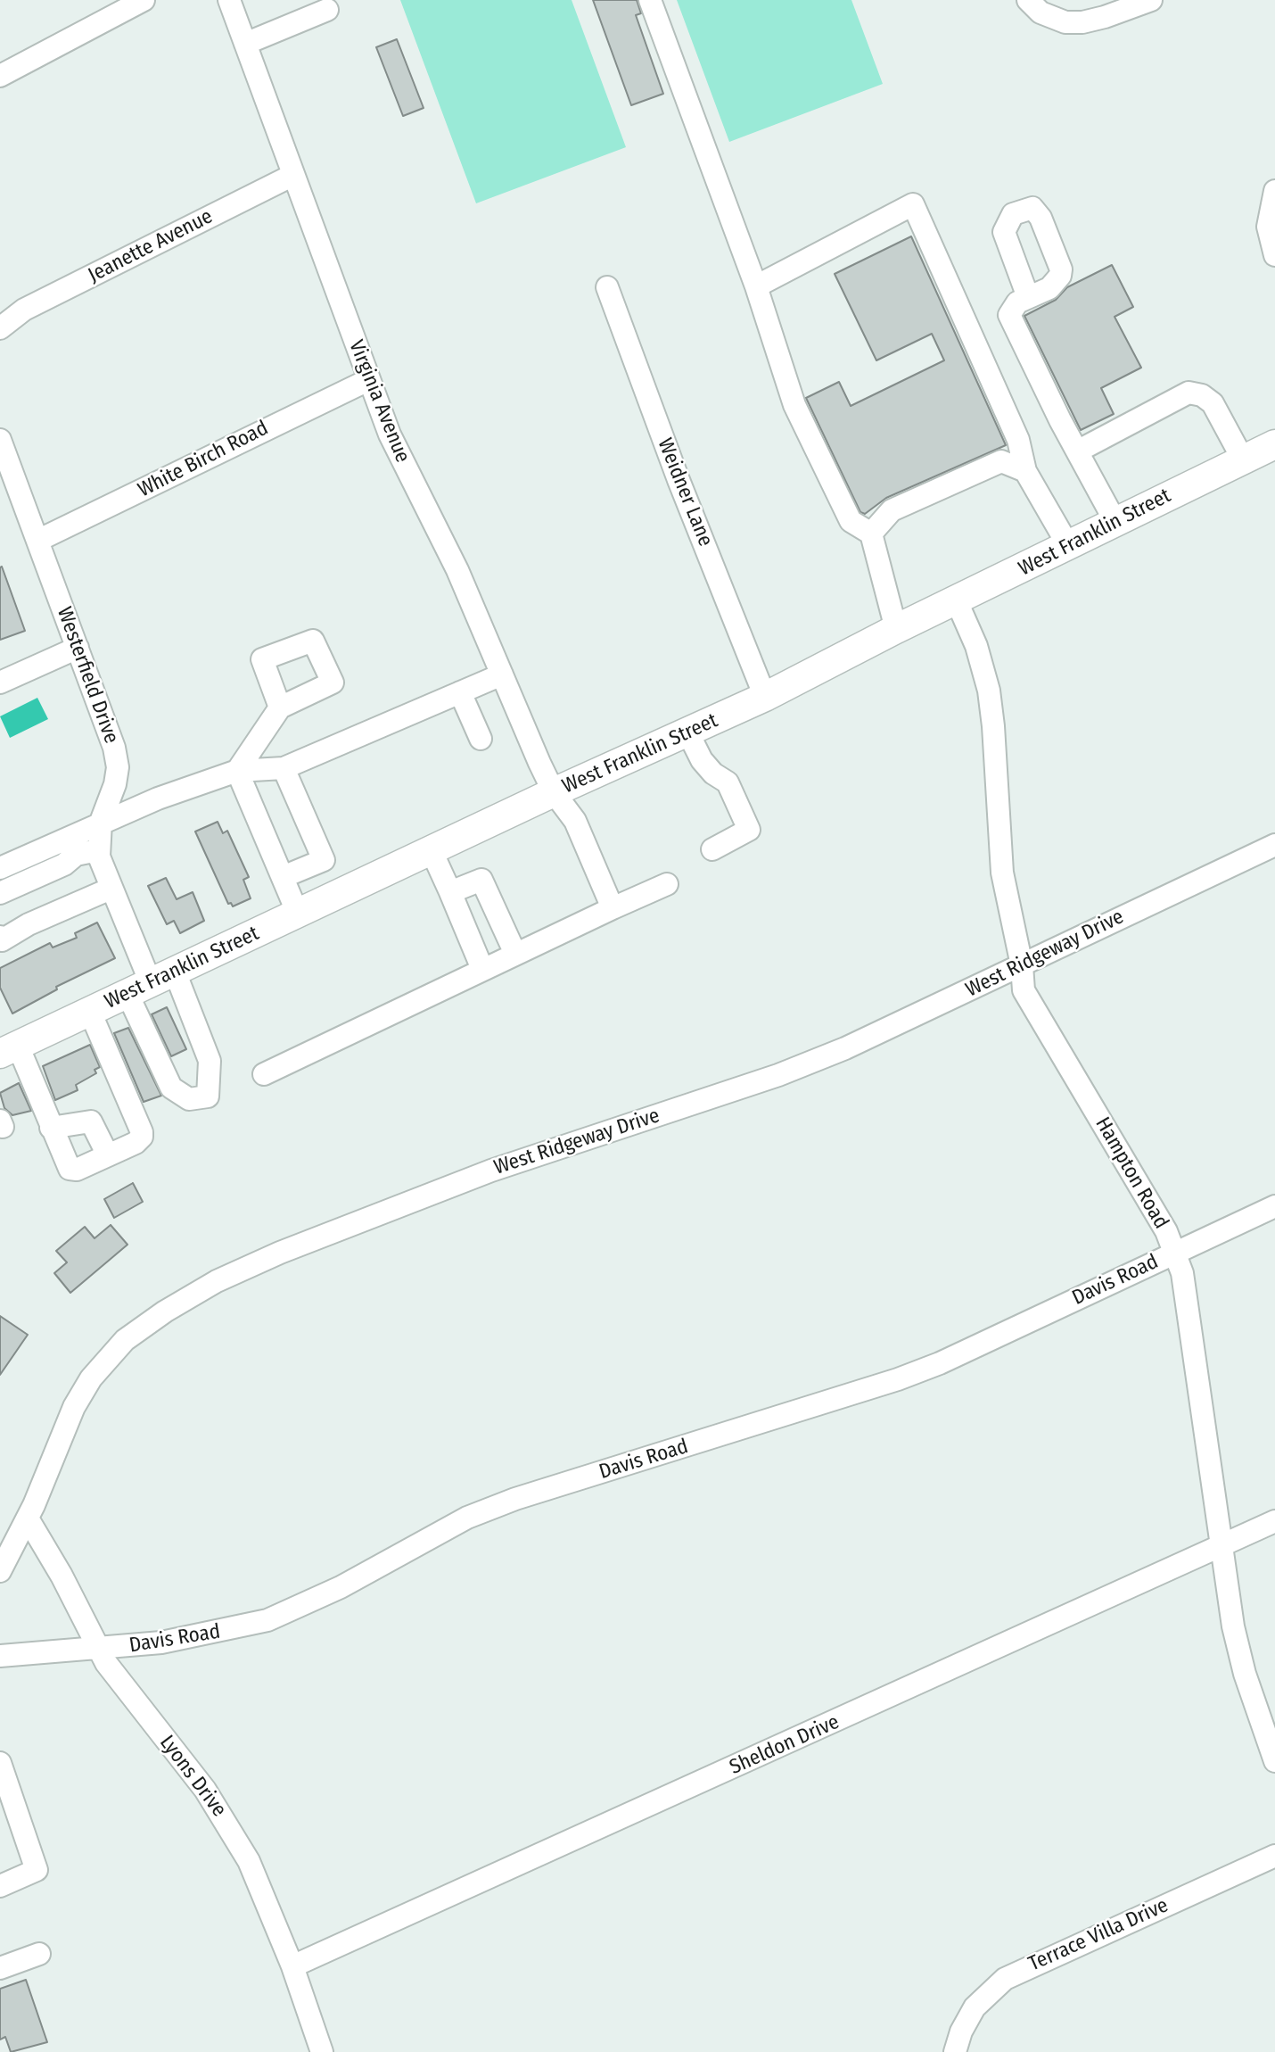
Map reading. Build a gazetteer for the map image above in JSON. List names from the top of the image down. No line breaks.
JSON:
{"streets":{"main road":["West Franklin Street"],"street":["Jeanette Avenue","Virginia Avenue","White Birch Road","Weidner Lane","Westerfield Drive","West Ridgeway Drive","Hampton Road","Davis Road","Sheldon Drive","Lyons Drive","Terrace Villa Drive"]},"crossings":[["Jeanette Avenue","Virginia Avenue"],["Virginia Avenue","White Birch Road"],["Virginia Avenue","West Franklin Street"],["White Birch Road","Westerfield Drive"],["Weidner Lane","West Franklin Street"],["West Franklin Street","Westerfield Drive"],["West Franklin Street","Hampton Road"],["West Ridgeway Drive","Hampton Road"],["West Ridgeway Drive","Lyons Drive"],["Hampton Road","Davis Road"],["Hampton Road","Sheldon Drive"],["Davis Road","Lyons Drive"],["Sheldon Drive","Lyons Drive"]]}
